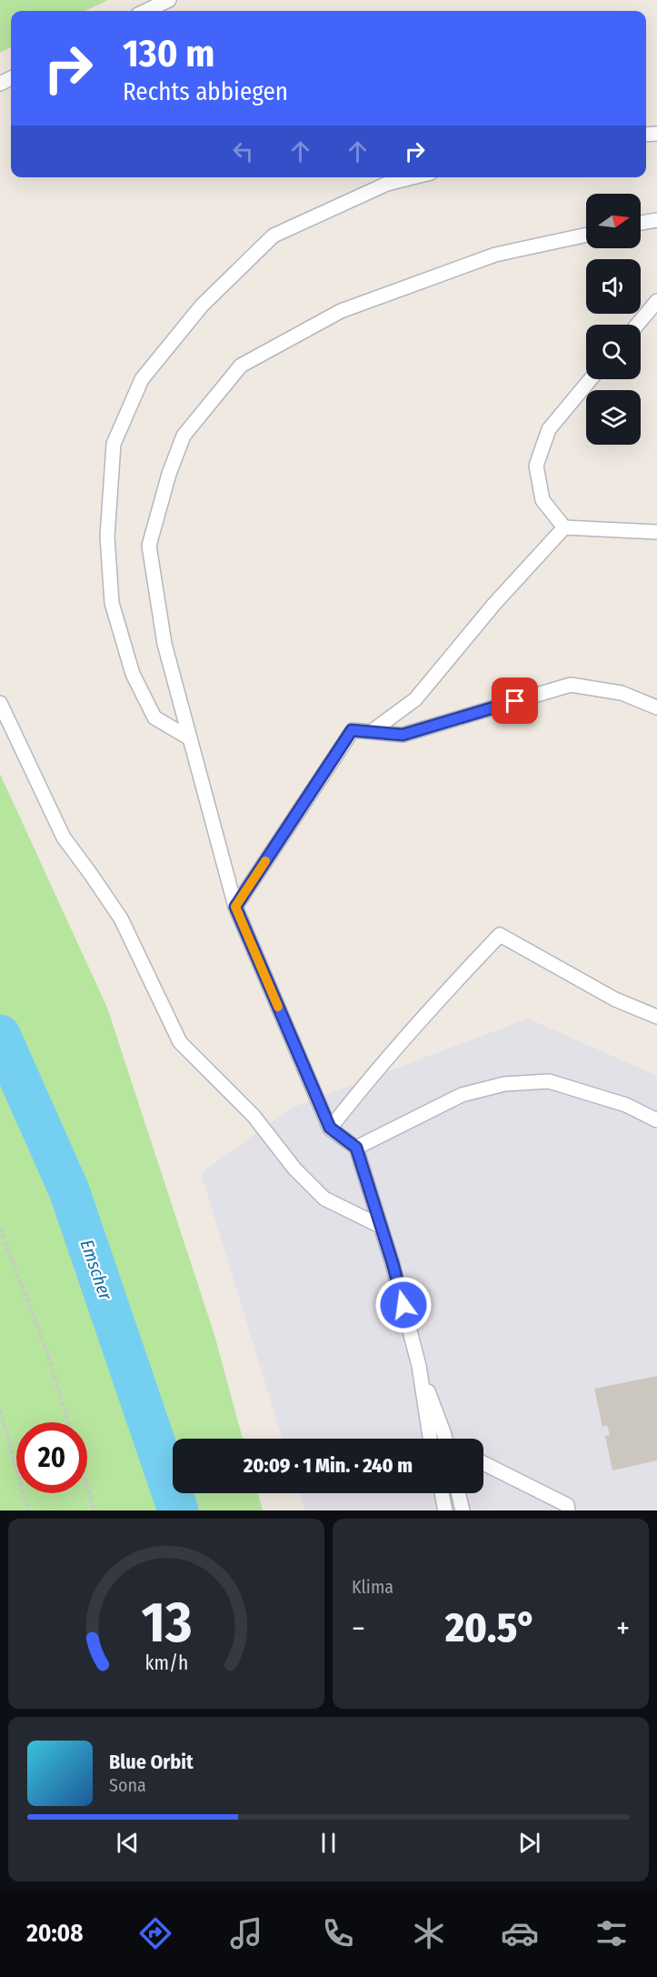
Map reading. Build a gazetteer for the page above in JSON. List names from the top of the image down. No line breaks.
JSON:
{"water":["Emscher"],"north":"right","page":{"turn":["130 m","Rechts abbiegen"],"limit":"20","trip":"20:09 · 1 Min. · 240 m","tile":"Klima","heat":["−","20.5°","+"],"song":["Blue Orbit","Sona"],"tabs":"20:08","gauge":["13","km/h"]}}
